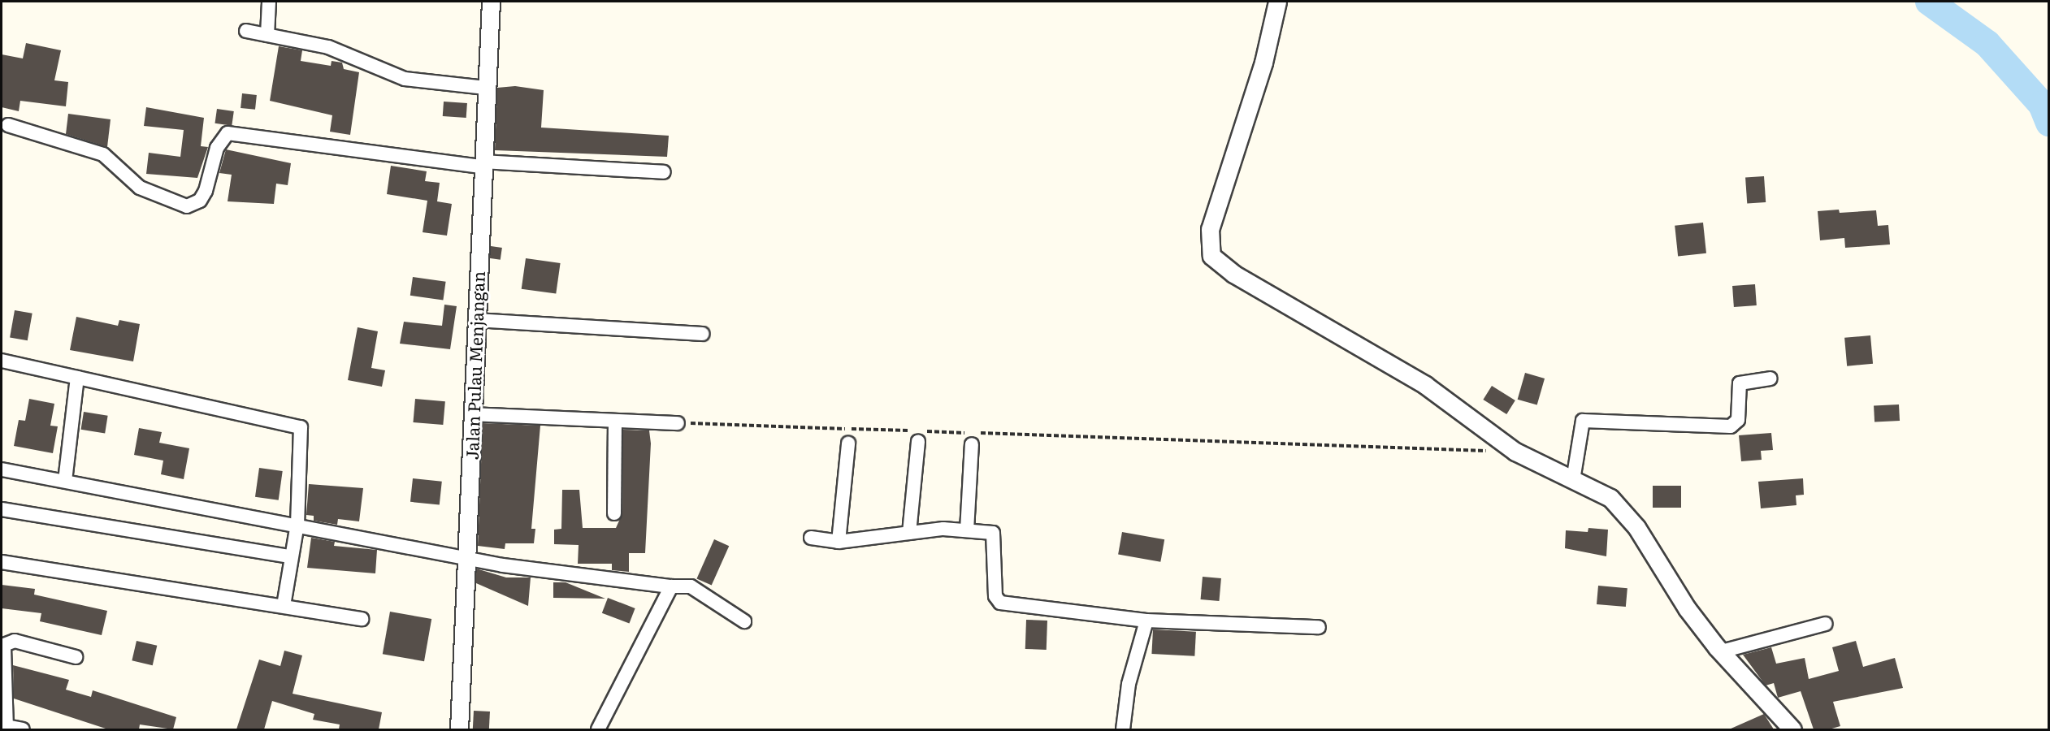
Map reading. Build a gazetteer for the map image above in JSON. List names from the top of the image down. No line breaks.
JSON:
{"streets":{"street":["Jalan Pulau Menjangan"]}}
